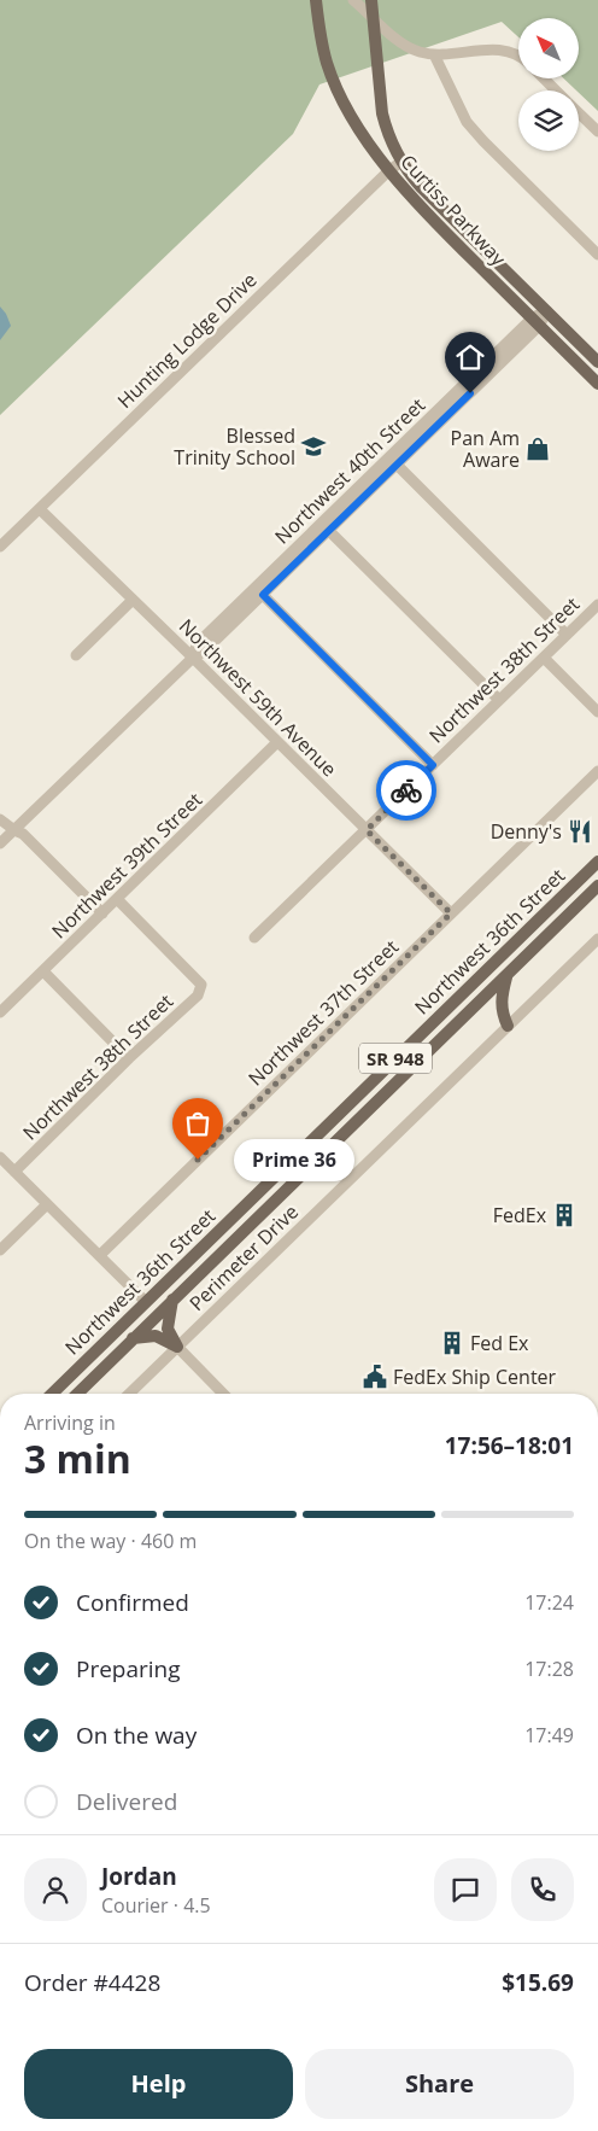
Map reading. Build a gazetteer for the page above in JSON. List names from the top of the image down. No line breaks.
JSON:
{"streets":{"main road":["Curtiss Parkway","Northwest 36th Street","SR 948"],"street":["Hunting Lodge Drive","Northwest 40th Street","Northwest 38th Street","Northwest 59th Avenue","Northwest 39th Street","Northwest 37th Street","Perimeter Drive"]},"crossings":[["Curtiss Parkway","Hunting Lodge Drive"],["Curtiss Parkway","Northwest 40th Street"],["Hunting Lodge Drive","Northwest 59th Avenue"],["Northwest 40th Street","Northwest 59th Avenue"],["Northwest 38th Street","Northwest 59th Avenue"],["Northwest 38th Street","Northwest 39th Street"],["Northwest 59th Avenue","Northwest 39th Street"],["Northwest 59th Avenue","Northwest 37th Street"]],"places":{"school or university":["Blessed Trinity School"],"shop":["Pan Am Aware"],"restaurant":["Denny's"],"other":["Prime 36"],"building":["FedEx","Fed Ex"],"public building":["FedEx Ship Center"]},"north":"top left","page":{"bubble":"Prime 36","heading":["3 min","Arriving in","17:56–18:01"],"panel":["Jordan","Courier · 4.5","Order #4428","$15.69"],"bar":"On the way · 460 m","list":[["Confirmed","17:24"],["Preparing","17:28"],["On the way","17:49"],"Delivered"],"buttons":["Help","Share"]}}
